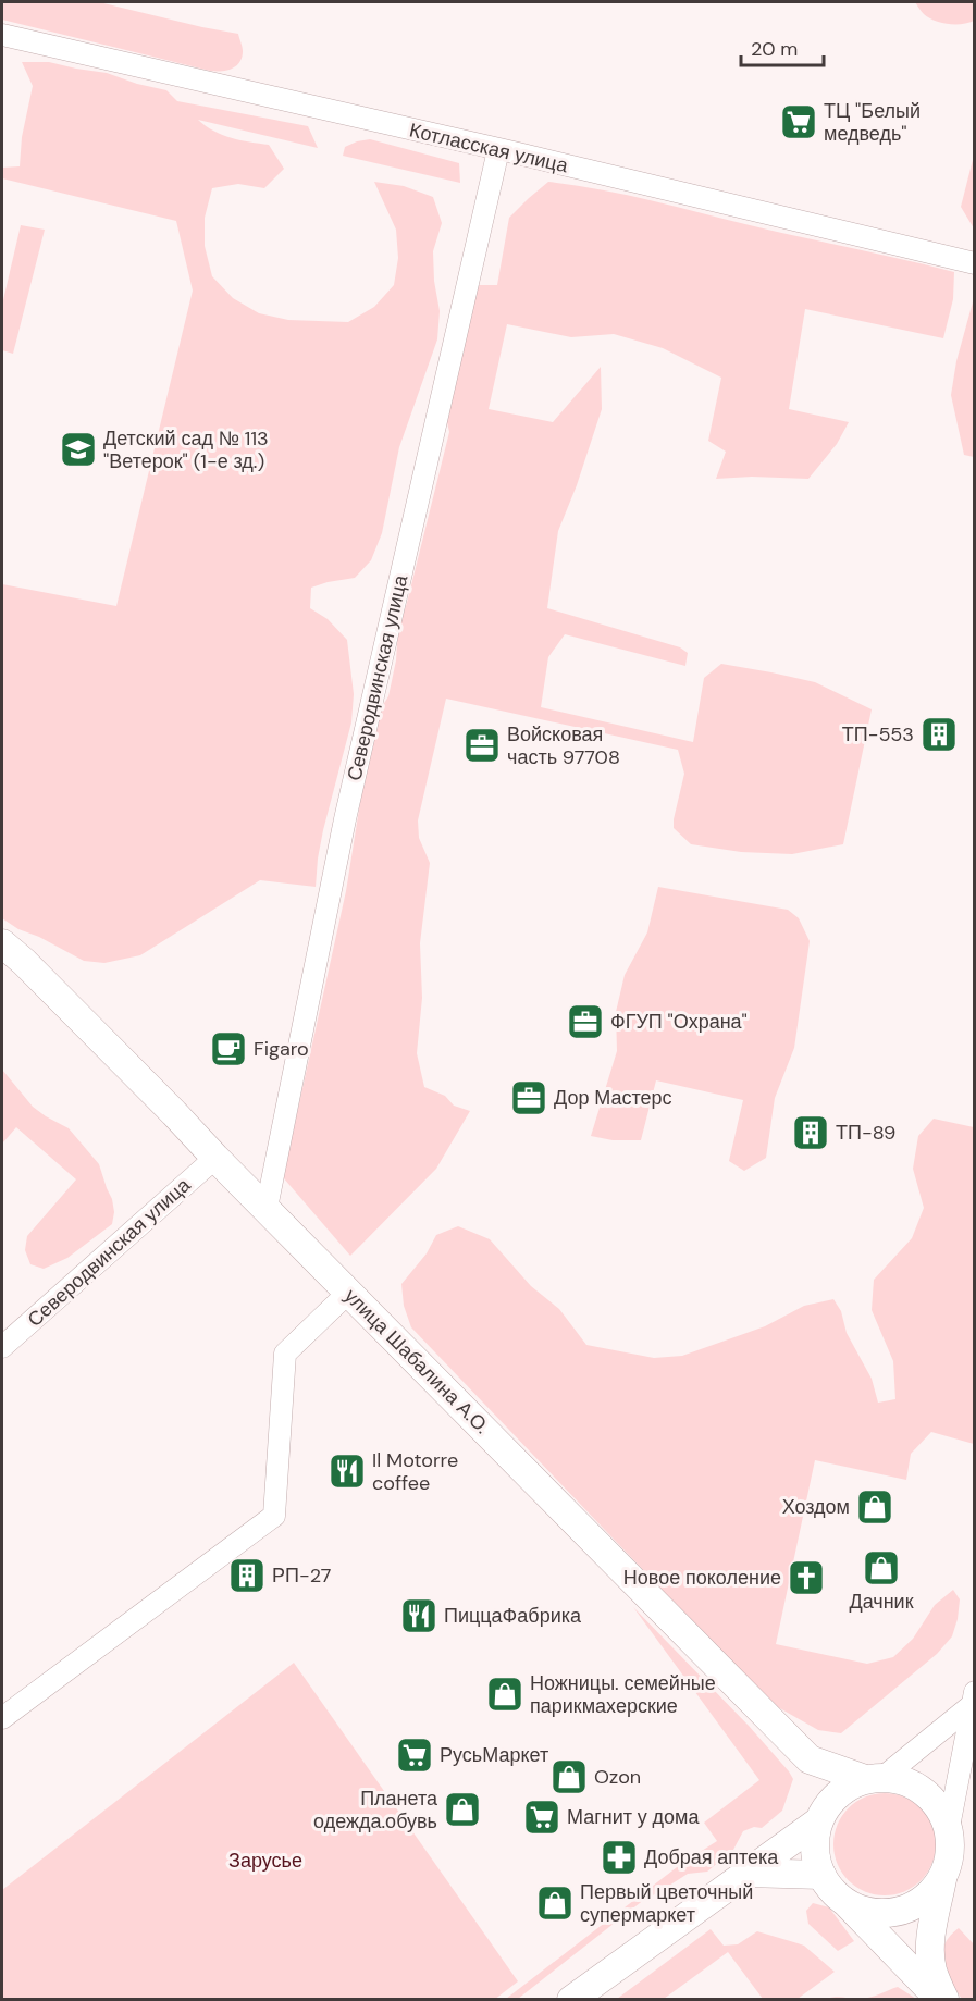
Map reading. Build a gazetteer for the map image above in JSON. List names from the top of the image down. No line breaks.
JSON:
{"streets":{"street":["Котласская улица","Северодвинская улица","улица Шабалина А.О."]},"crossings":[["Котласская улица","Северодвинская улица"],["Северодвинская улица","улица Шабалина А.О."]],"parks":["Зарусье"],"places":{"supermarket":["ТЦ \"Белый медведь\"","РусьМаркет","Магнит у дома"],"school or university":["Детский сад № 113 \"Ветерок\" (1-е зд.)"],"building":["ТП-553","ТП-89","РП-27"],"office":["Войсковая часть 97708","ФГУП \"Охрана\"","Дор Мастерс"],"cafe":["Figaro"],"restaurant":["Il Motorre coffee","ПиццаФабрика"],"shop":["Хоздом","Дачник","Ножницы. семейные парикмахерские","Ozon","Планета одежда.обувь","Первый цветочный супермаркет"],"church":["Новое поколение"],"pharmacy":["Добрая аптека"]},"scale_bar":"20 m"}
